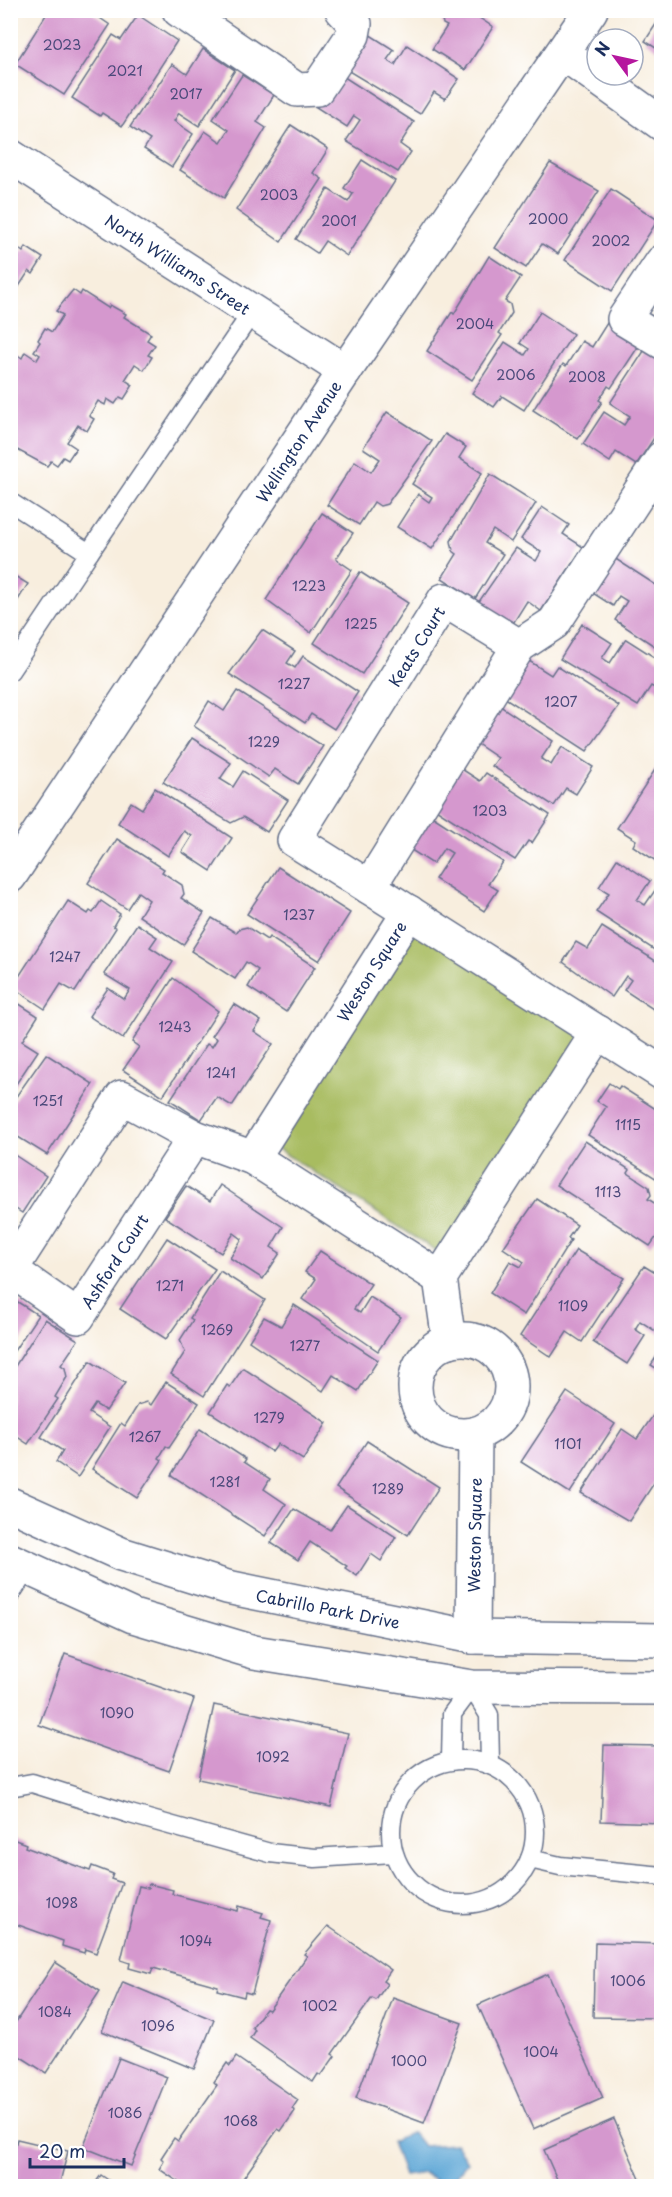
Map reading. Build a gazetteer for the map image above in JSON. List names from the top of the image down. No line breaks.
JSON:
{"streets":{"street":["North Williams Street","Wellington Avenue","Keats Court","Weston Square","Ashford Court","Cabrillo Park Drive"]},"crossings":[["North Williams Street","Wellington Avenue"],["Keats Court","Weston Square"],["Weston Square","Ashford Court"],["Weston Square","Cabrillo Park Drive"]],"house_numbers":["2023","2021","2017","2003","2000","2001","2002","2004","2006","2008","1223","1225","1227","1207","1229","1203","1237","1247","1243","1241","1251","1115","1113","1271","1109","1269","1277","1279","1267","1101","1281","1289","1090","1092","1098","1094","1006","1002","1084","1096","1004","1000","1086","1068"],"scale_bar":"20 m","north":"top left"}
